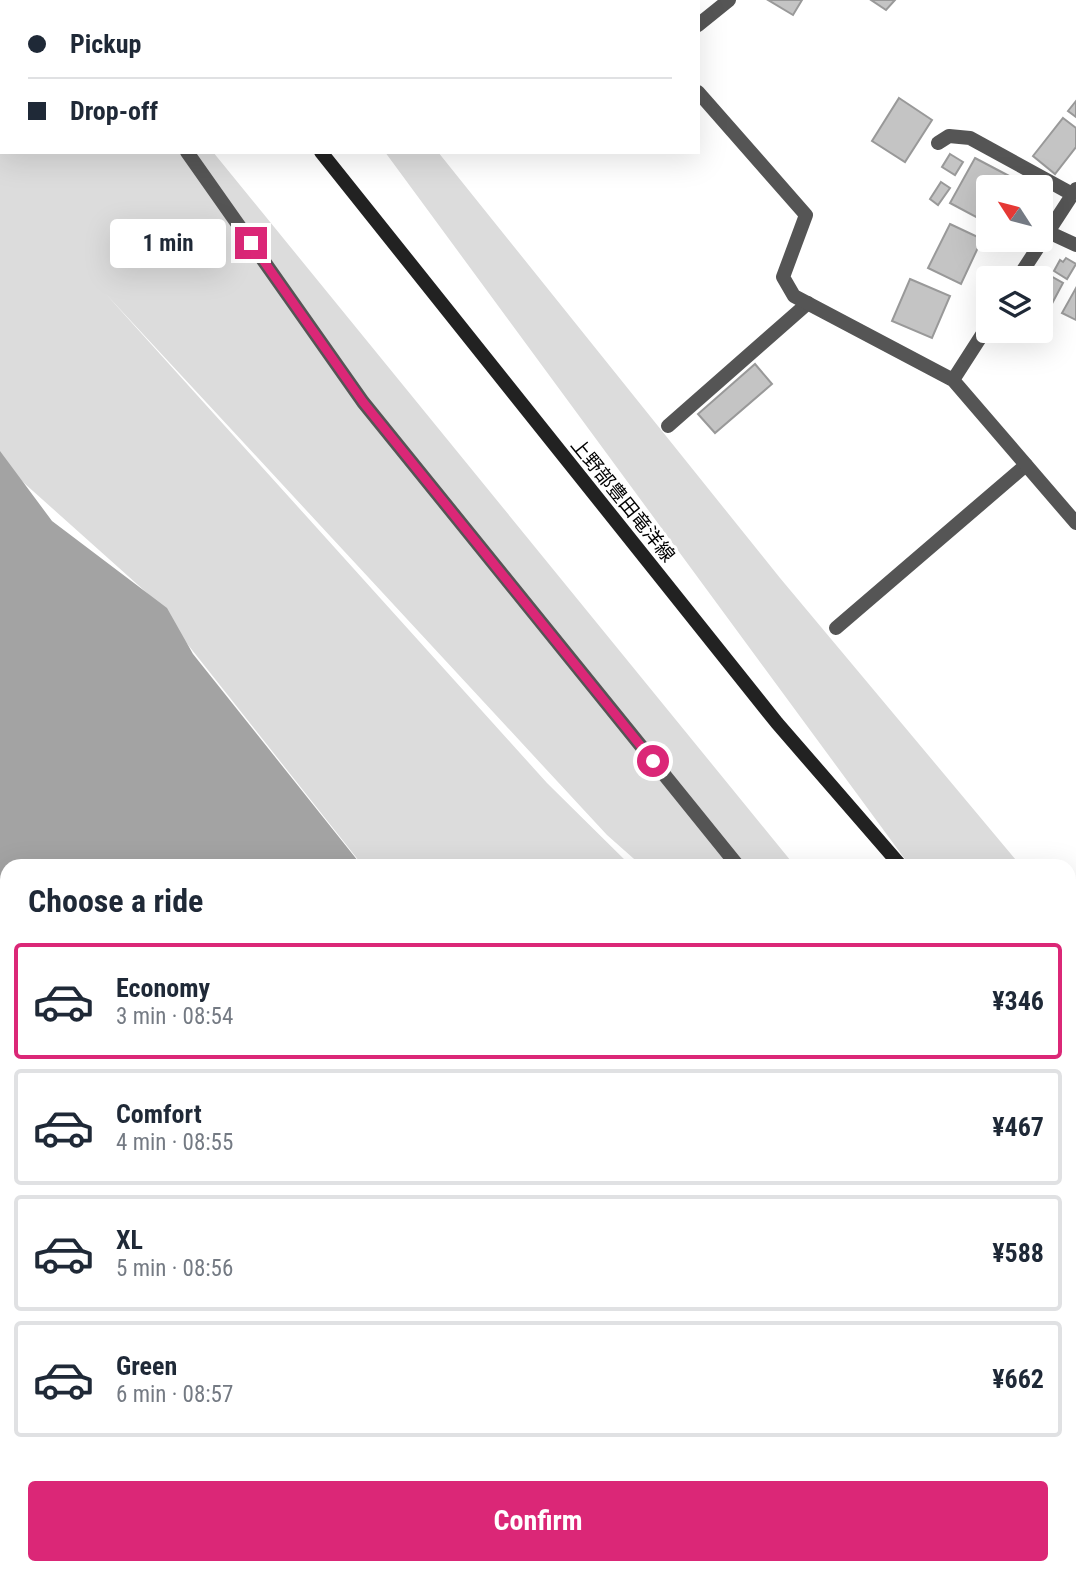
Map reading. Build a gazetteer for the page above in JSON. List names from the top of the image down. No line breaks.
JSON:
{"streets":{"main road":["上野部豊田竜洋線"]},"north":"top left","page":{"banner":["Pickup","Drop-off"],"bubble":"1 min","heading":"Choose a ride","list":[{"name":"Economy","note":"3 min · 08:54","value":"¥346"},{"name":"Comfort","note":"4 min · 08:55","value":"¥467"},{"name":"XL","note":"5 min · 08:56","value":"¥588"},{"name":"Green","note":"6 min · 08:57","value":"¥662"}],"buttons":"Confirm"}}
